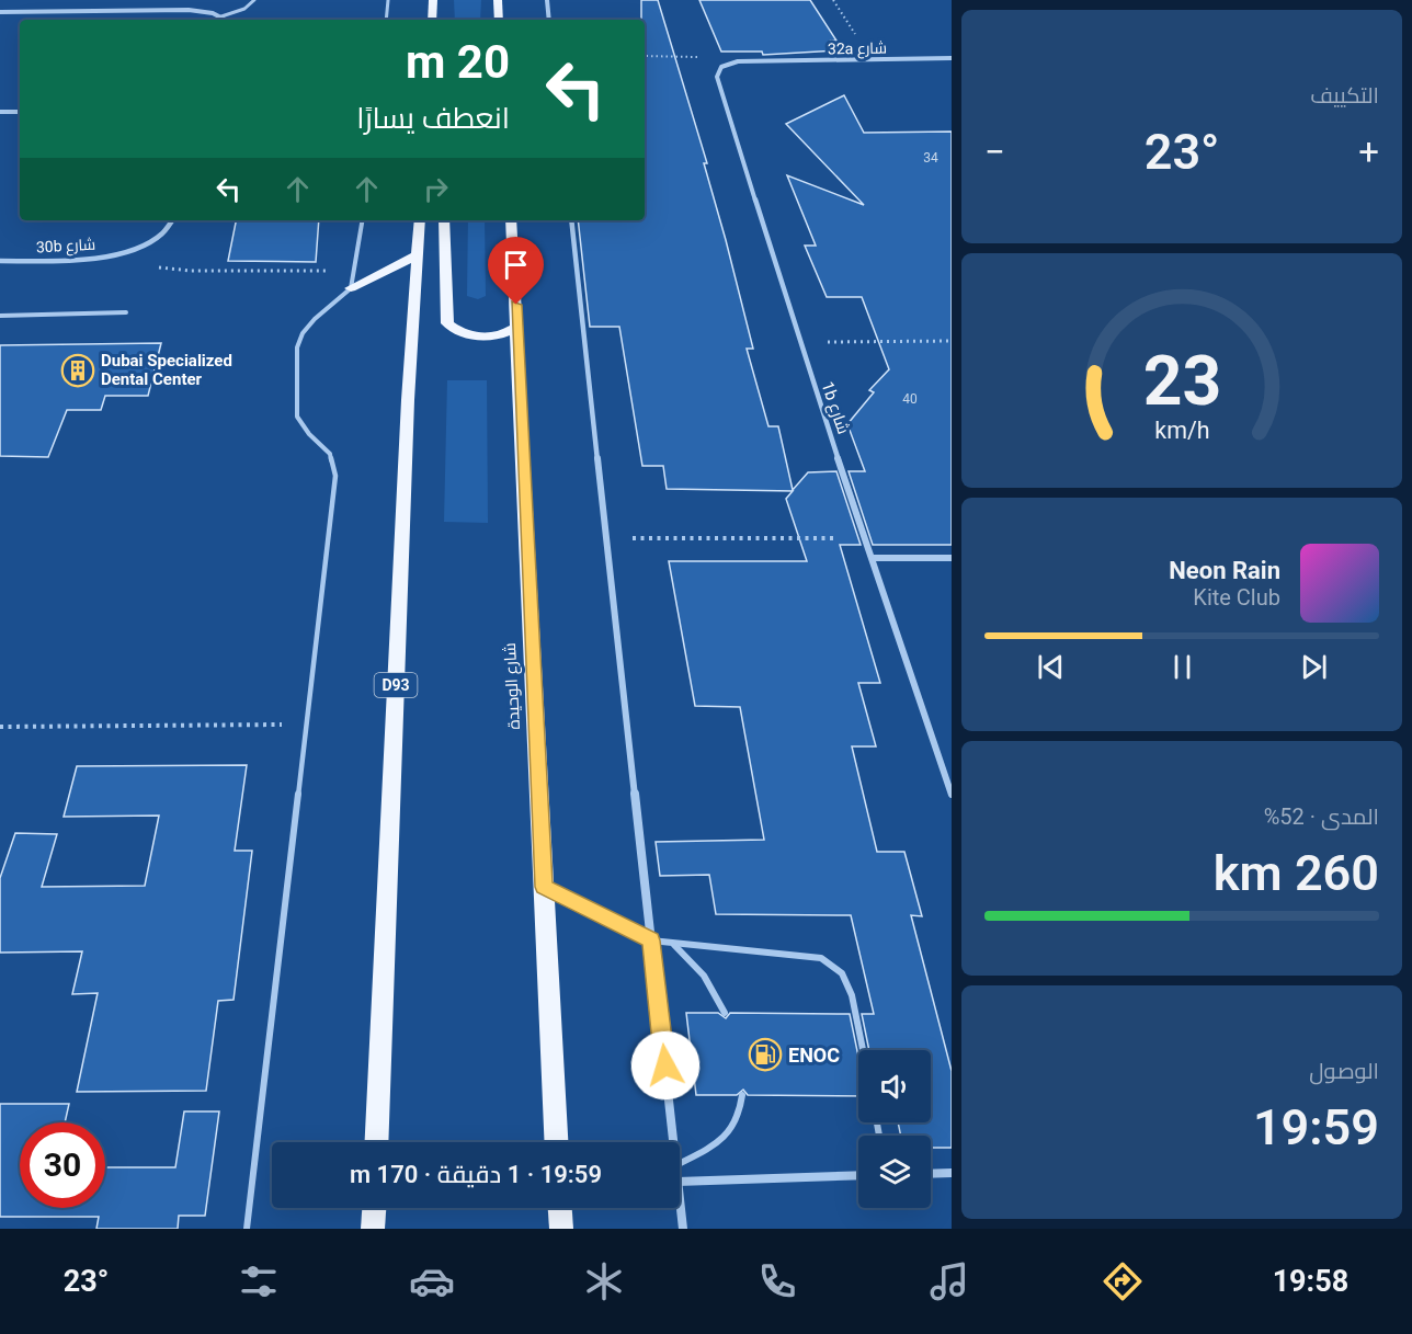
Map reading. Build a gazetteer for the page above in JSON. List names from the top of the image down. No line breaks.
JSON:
{"streets":{"main road":["D93","شارع الوحيدة"],"street":["32a شارع","30b شارع","1b شارع"]},"crossings":[["32a شارع","1b شارع"]],"places":{"building":["Dubai Specialized Dental Center"],"fuel station":["ENOC"]},"house_numbers":["34","40"],"page":{"tile":["التكييف",["المدى · 52%","260 km"],["الوصول","19:59"]],"turn":["20 m","انعطف يسارًا"],"heat":["−","23°","+"],"song":["Neon Rain","Kite Club"],"limit":"30","trip":"19:59 · 1 دقيقة · 170 m","tabs":["19:58","23°"],"gauge":["23","km/h"]}}
